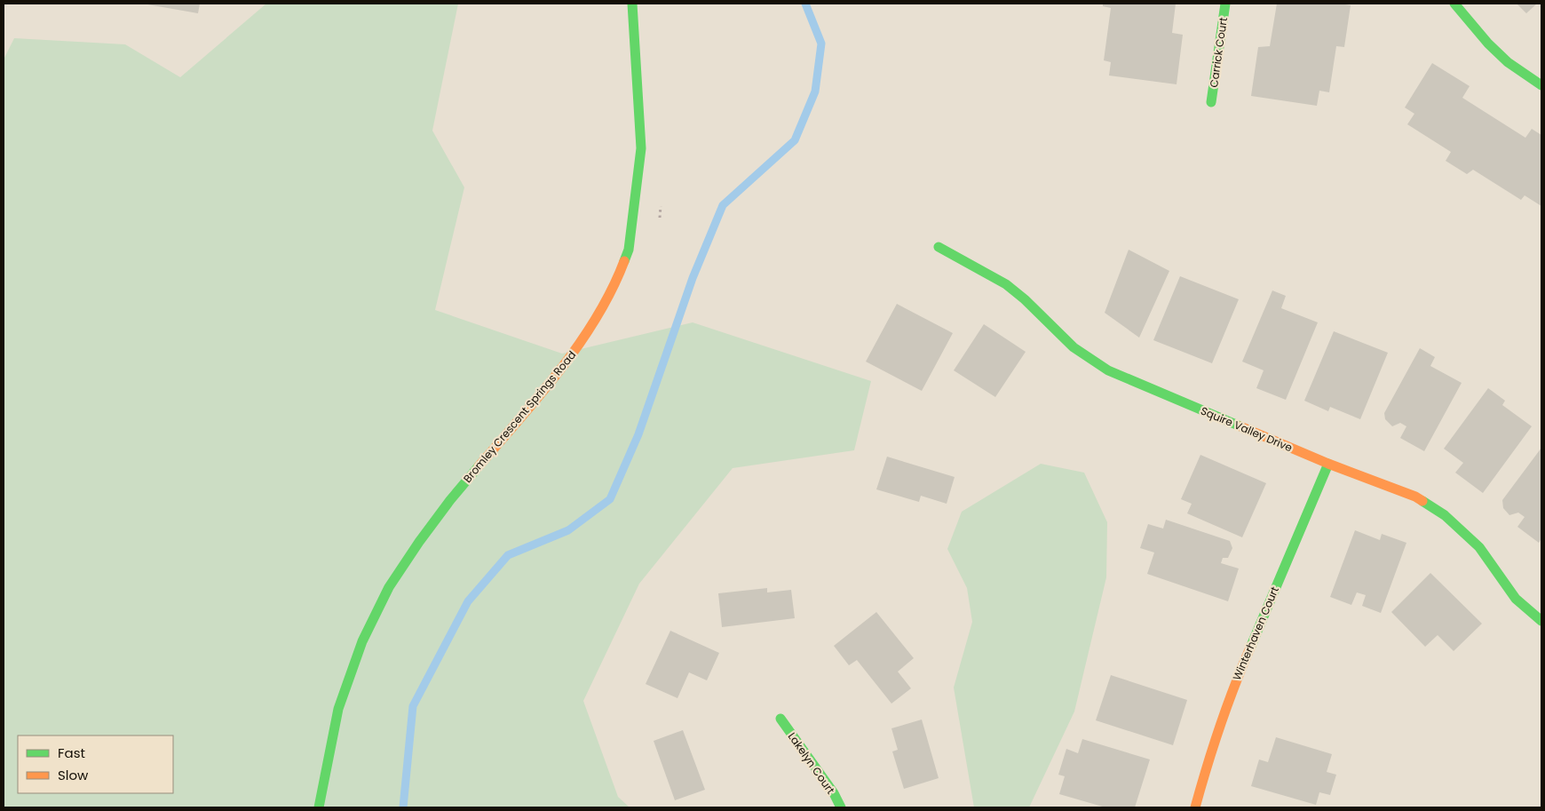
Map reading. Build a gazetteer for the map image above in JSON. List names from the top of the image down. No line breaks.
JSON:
{"streets":{"street":["Carrick Court","Bromley Crescent Springs Road","Squire Valley Drive","Winterhaven Court","Lakelyn Court"]},"crossings":[["Squire Valley Drive","Winterhaven Court"]],"legend":["Fast","Slow"]}
